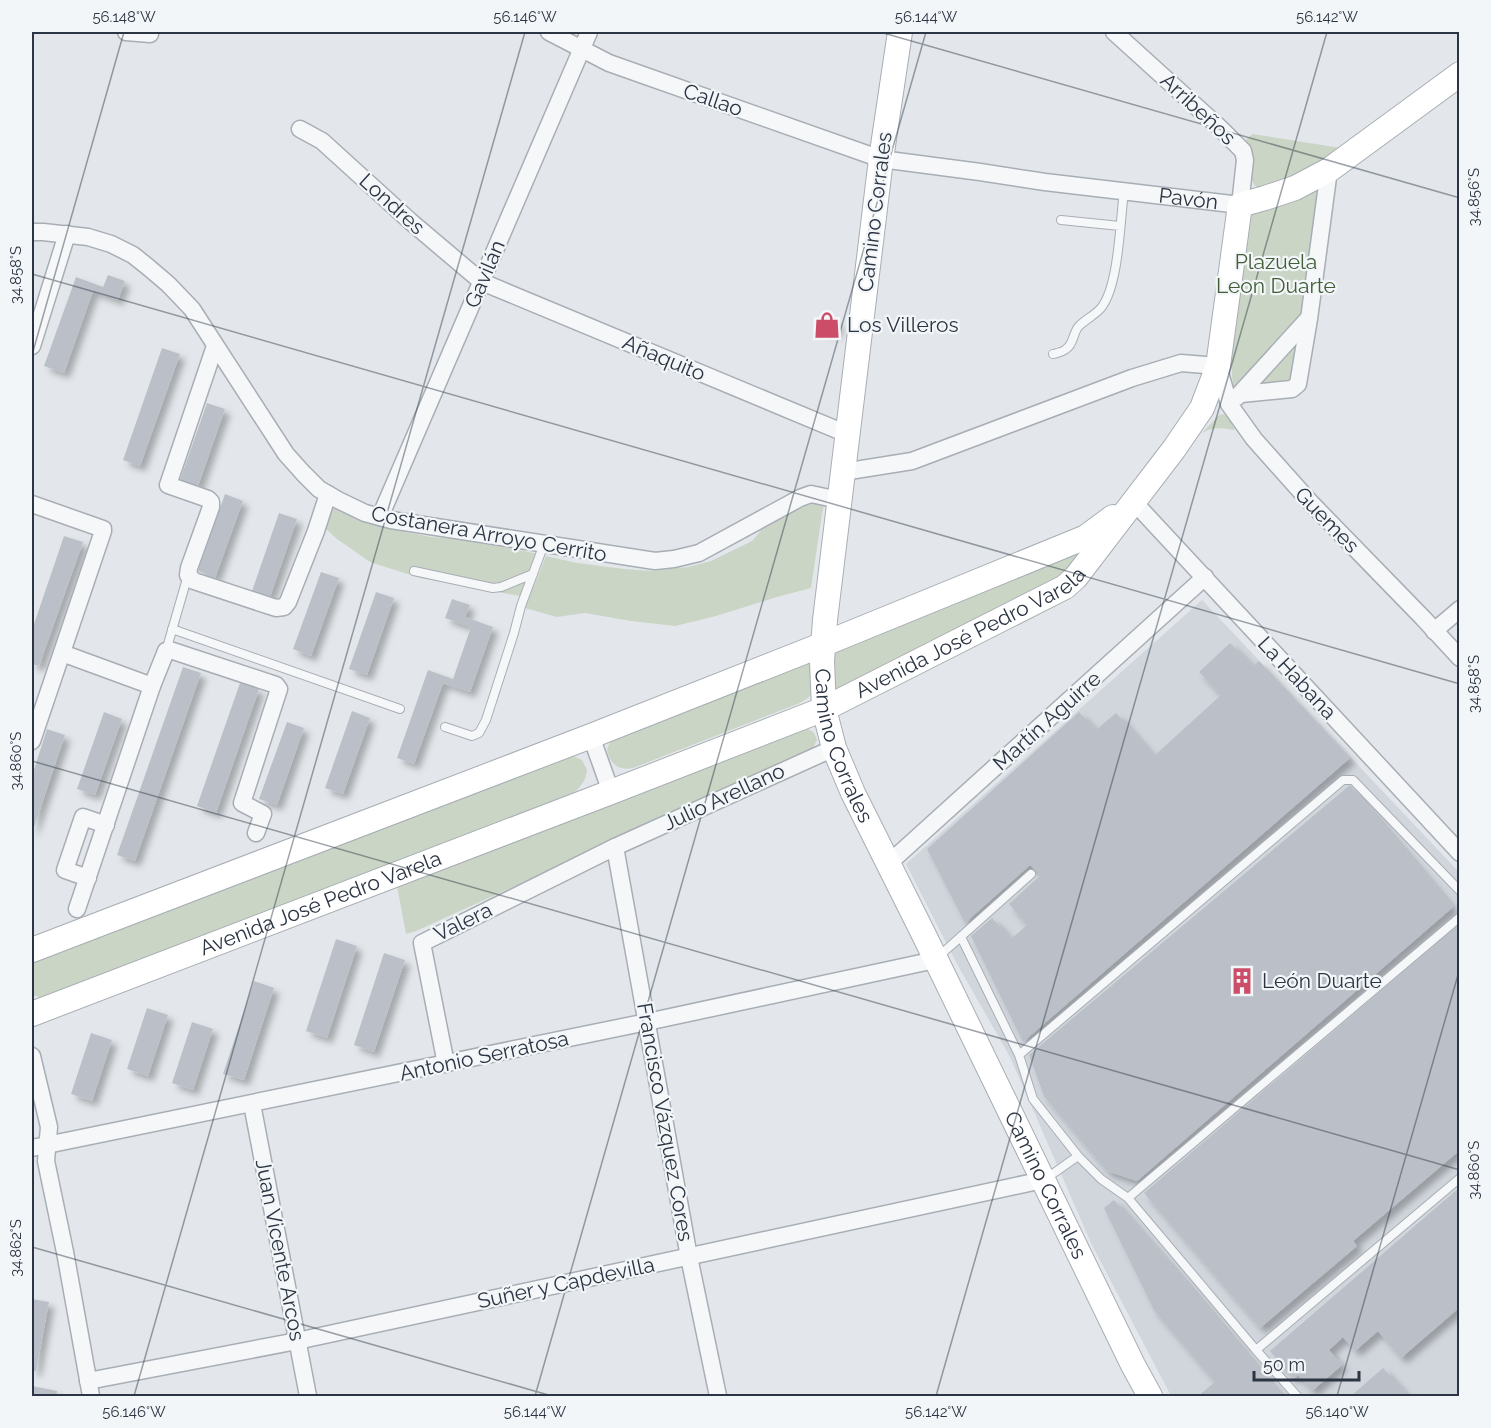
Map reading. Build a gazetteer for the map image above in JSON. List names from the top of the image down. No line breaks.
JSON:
{"streets":{"street":["Callao","Arribeños","Pavón","Londres","Camino Corrales","Gavilán","Añaquito","Guemes","Costanera Arroyo Cerrito","Avenida José Pedro Varela","La Habana","Martín Aguirre","Julio Arellano","Valera","Antonio Serratosa","Francisco Vázquez Cores","Juan Vicente Arcos","Suñer y Capdevilla"]},"crossings":[["Callao","Pavón"],["Callao","Camino Corrales"],["Callao","Gavilán"],["Arribeños","Pavón"],["Arribeños","Avenida José Pedro Varela"],["Pavón","Camino Corrales"],["Pavón","Avenida José Pedro Varela"],["Londres","Gavilán"],["Londres","Añaquito"],["Camino Corrales","Añaquito"],["Camino Corrales","Costanera Arroyo Cerrito"],["Camino Corrales","Avenida José Pedro Varela"],["Camino Corrales","Martín Aguirre"],["Camino Corrales","Julio Arellano"],["Camino Corrales","Antonio Serratosa"],["Camino Corrales","Suñer y Capdevilla"],["Gavilán","Añaquito"],["Gavilán","Costanera Arroyo Cerrito"],["Guemes","Avenida José Pedro Varela"],["Avenida José Pedro Varela","La Habana"],["La Habana","Martín Aguirre"],["Julio Arellano","Valera"],["Julio Arellano","Francisco Vázquez Cores"],["Valera","Antonio Serratosa"],["Valera","Francisco Vázquez Cores"],["Antonio Serratosa","Francisco Vázquez Cores"],["Antonio Serratosa","Juan Vicente Arcos"],["Francisco Vázquez Cores","Suñer y Capdevilla"],["Juan Vicente Arcos","Suñer y Capdevilla"]],"parks":["Plazuela Leon Duarte"],"places":{"shop":["Los Villeros"],"building":["León Duarte"]},"scale_bar":"50 m","coordinates":["56.148°W","56.146°W","56.144°W","56.142°W","34.856°S","34.858°S","34.860°S","34.862°S","56.140°W"]}
